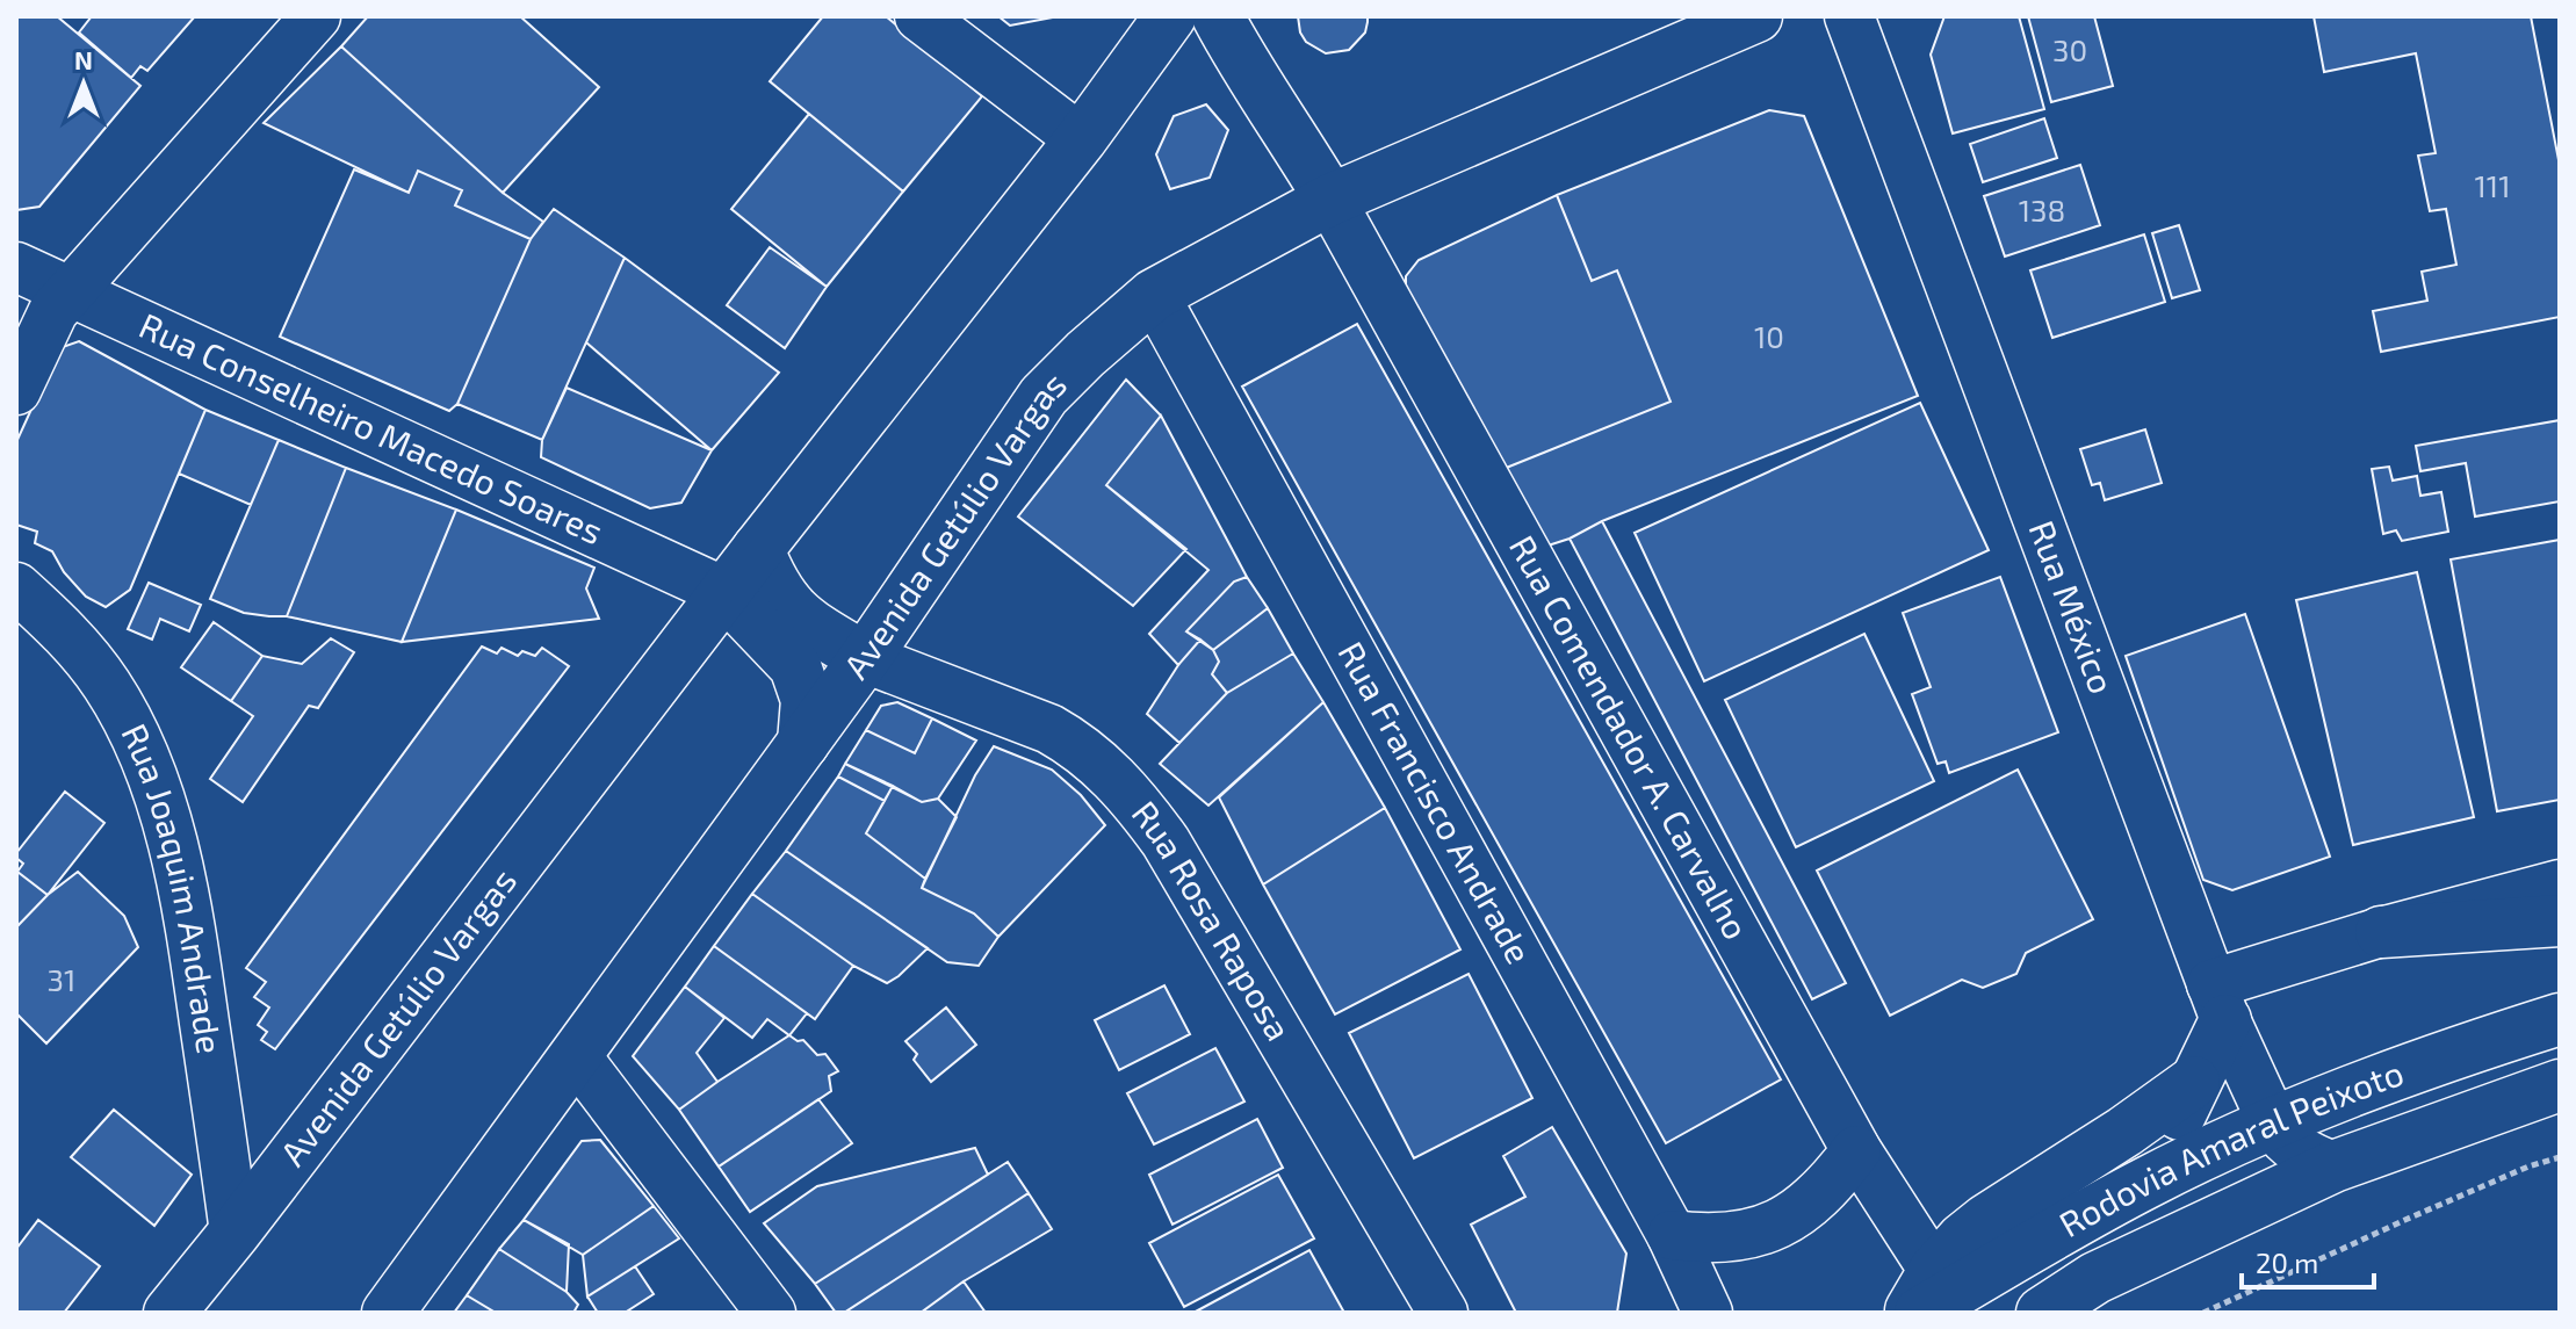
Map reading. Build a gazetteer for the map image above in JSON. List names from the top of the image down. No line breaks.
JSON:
{"streets":{"main road":["Avenida Getúlio Vargas","Rodovia Amaral Peixoto"],"street":["Rua Conselheiro Macedo Soares","Rua México","Rua Comendador A. Carvalho","Rua Francisco Andrade","Rua Joaquim Andrade","Rua Rosa Raposa"]},"crossings":[["Rua Conselheiro Macedo Soares","Avenida Getúlio Vargas"],["Avenida Getúlio Vargas","Rua Comendador A. Carvalho"],["Avenida Getúlio Vargas","Rua Francisco Andrade"],["Avenida Getúlio Vargas","Rua Joaquim Andrade"],["Avenida Getúlio Vargas","Rua Rosa Raposa"],["Rua México","Rodovia Amaral Peixoto"],["Rua Comendador A. Carvalho","Rodovia Amaral Peixoto"]],"house_numbers":["30","111","138","10","31"],"scale_bar":"20 m","north":"top"}
